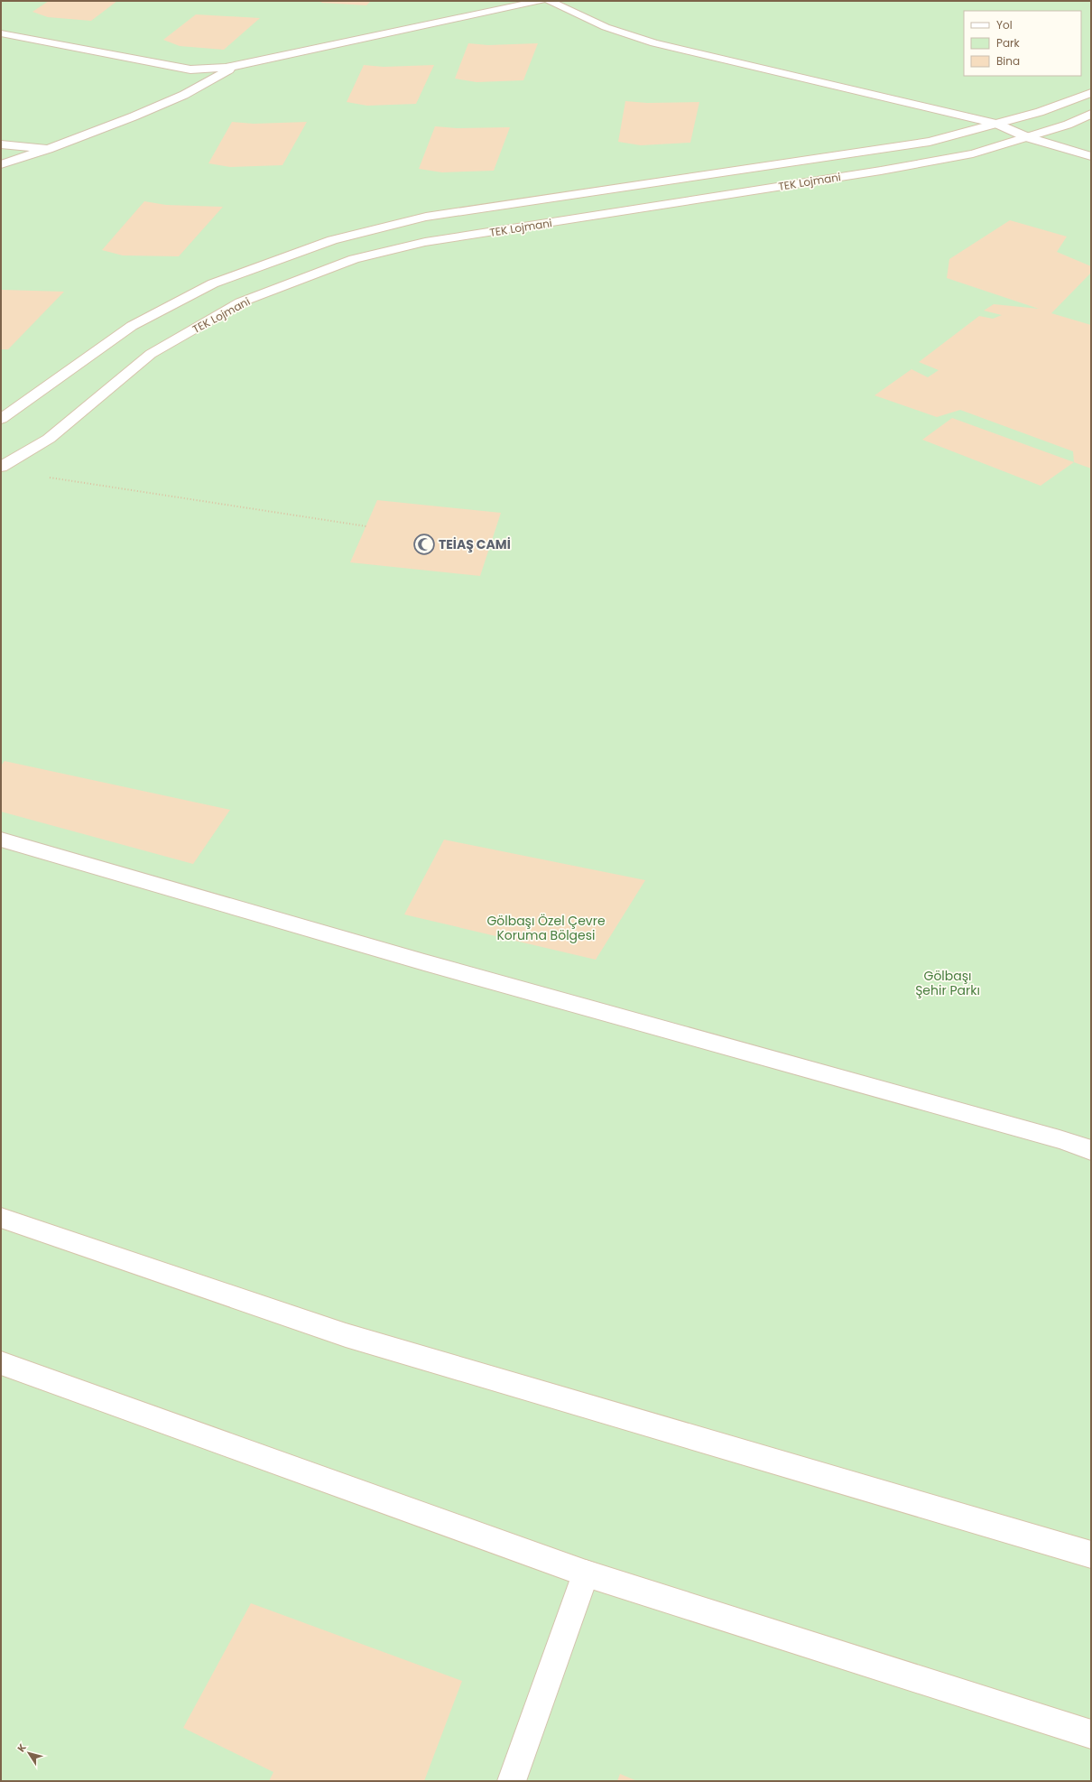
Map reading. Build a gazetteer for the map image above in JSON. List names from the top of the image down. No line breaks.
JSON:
{"streets":{"street":["TEK Lojmani"]},"parks":["Gölbaşı Özel Çevre Koruma Bölgesi","Gölbaşı Şehir Parkı"],"places":{"mosque":["TEİAŞ CAMİ"]},"legend":["Yol","Park","Bina"],"north":"top left"}
